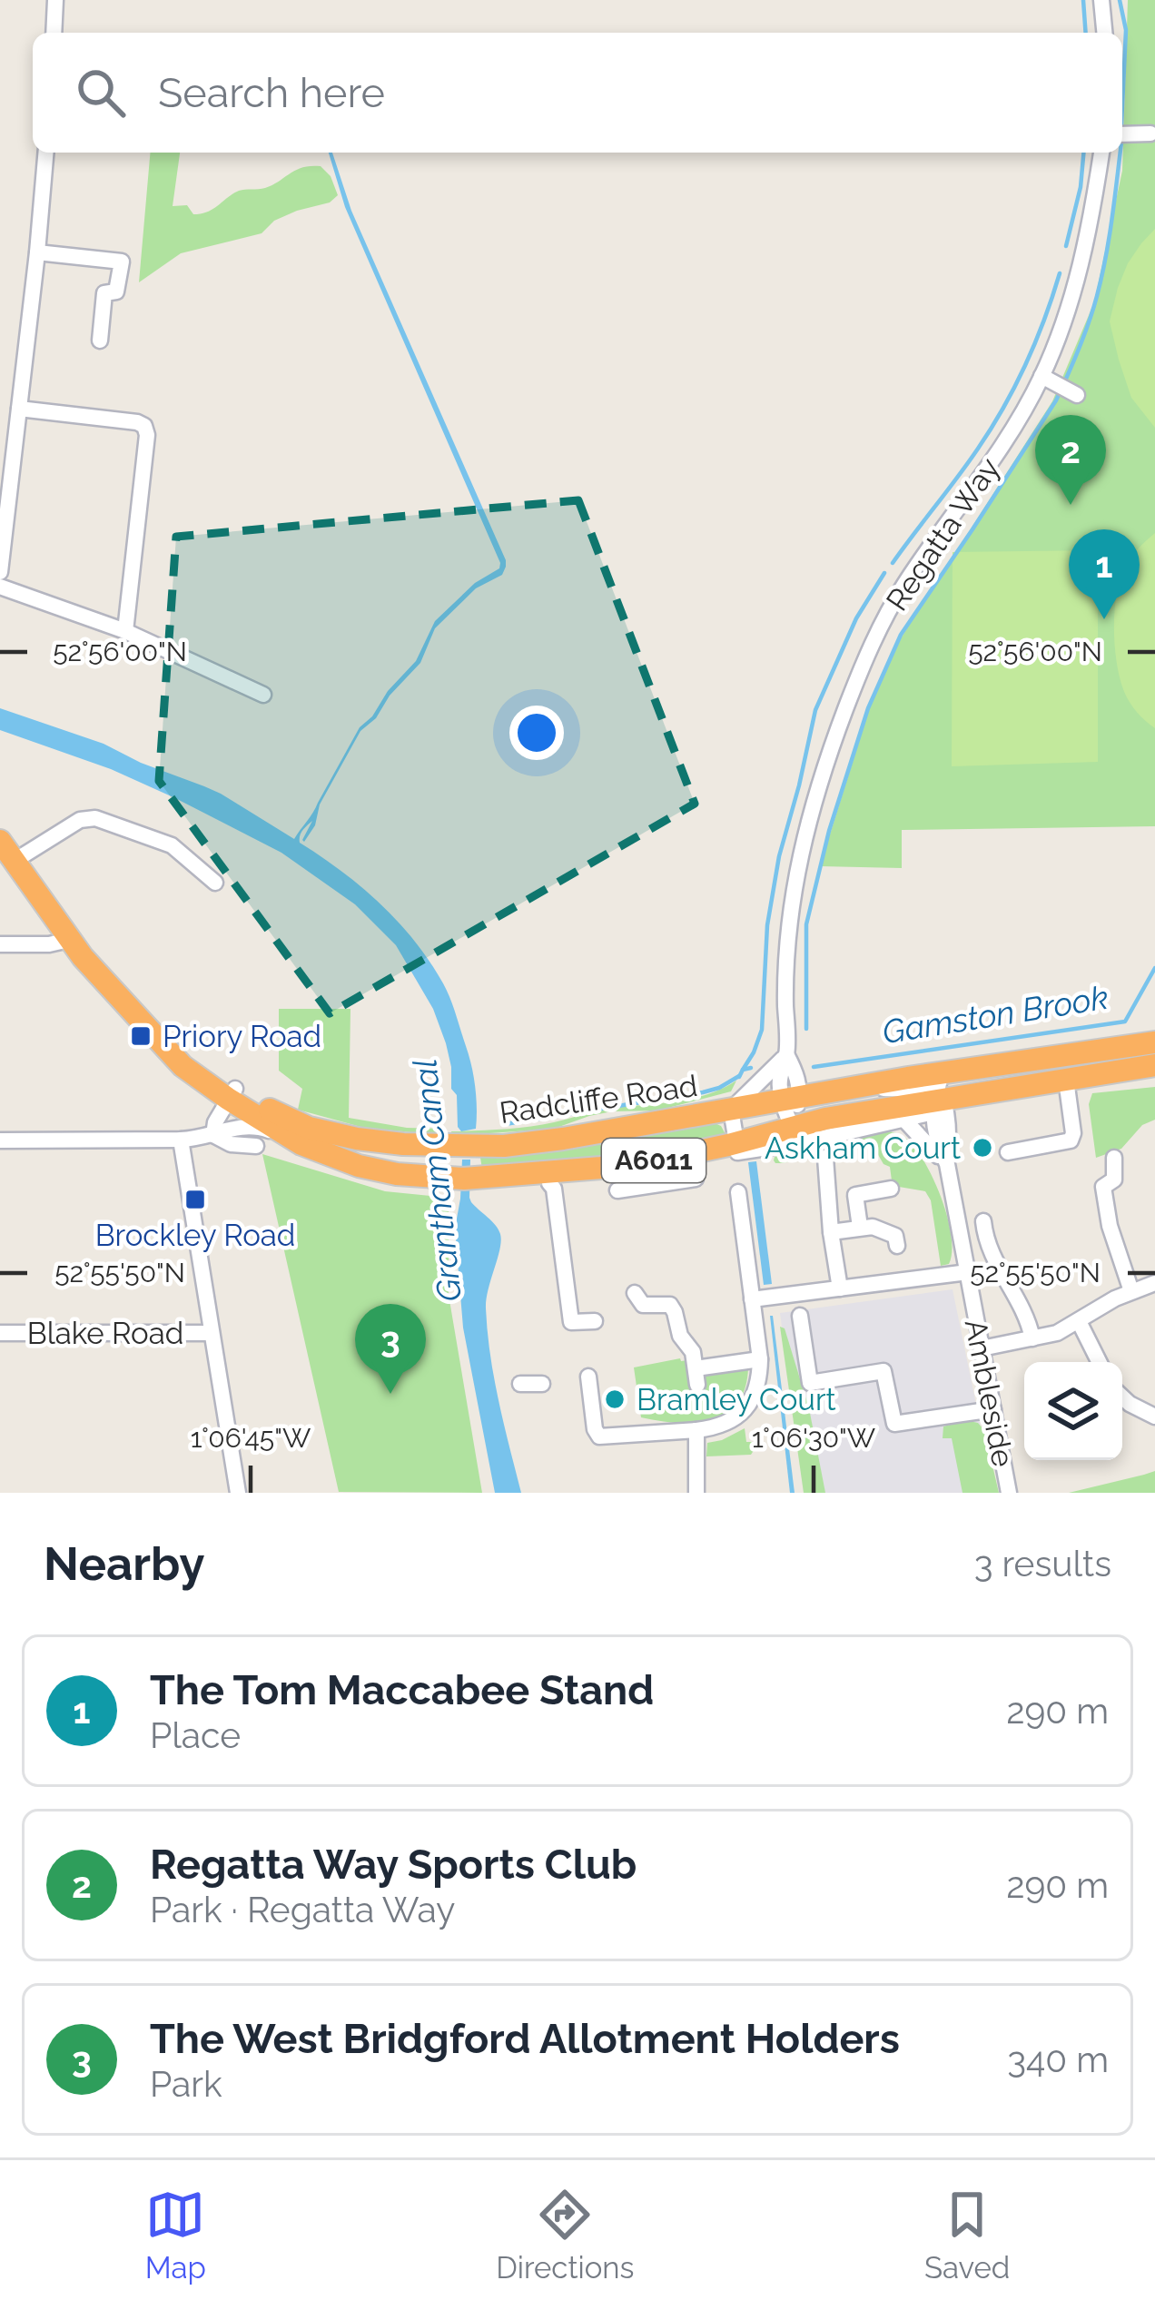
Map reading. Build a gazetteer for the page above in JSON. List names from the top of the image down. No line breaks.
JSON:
{"streets":{"highway":["Radcliffe Road","A6011"],"street":["Regatta Way","Blake Road","Ambleside"]},"crossings":[["Regatta Way","Radcliffe Road"],["Radcliffe Road","Ambleside"]],"water":["Gamston Brook","Grantham Canal"],"places":{"transit":["Priory Road","Brockley Road"],"other":["Askham Court","Bramley Court"]},"page":{"search":"Search here","pins":["2","1","3"],"heading":["Nearby","3 results"],"list":[{"mark":"1","name":"The Tom Maccabee Stand","note":"Place","value":"290 m"},{"mark":"2","name":"Regatta Way Sports Club","note":"Park · Regatta Way","value":"290 m"},{"mark":"3","name":"The West Bridgford Allotment Holders","note":"Park","value":"340 m"}],"nav":["Map","Directions","Saved"]},"coordinates":["52°56'00\"N","52°55'50\"N","1°06'45\"W","1°06'30\"W"]}
